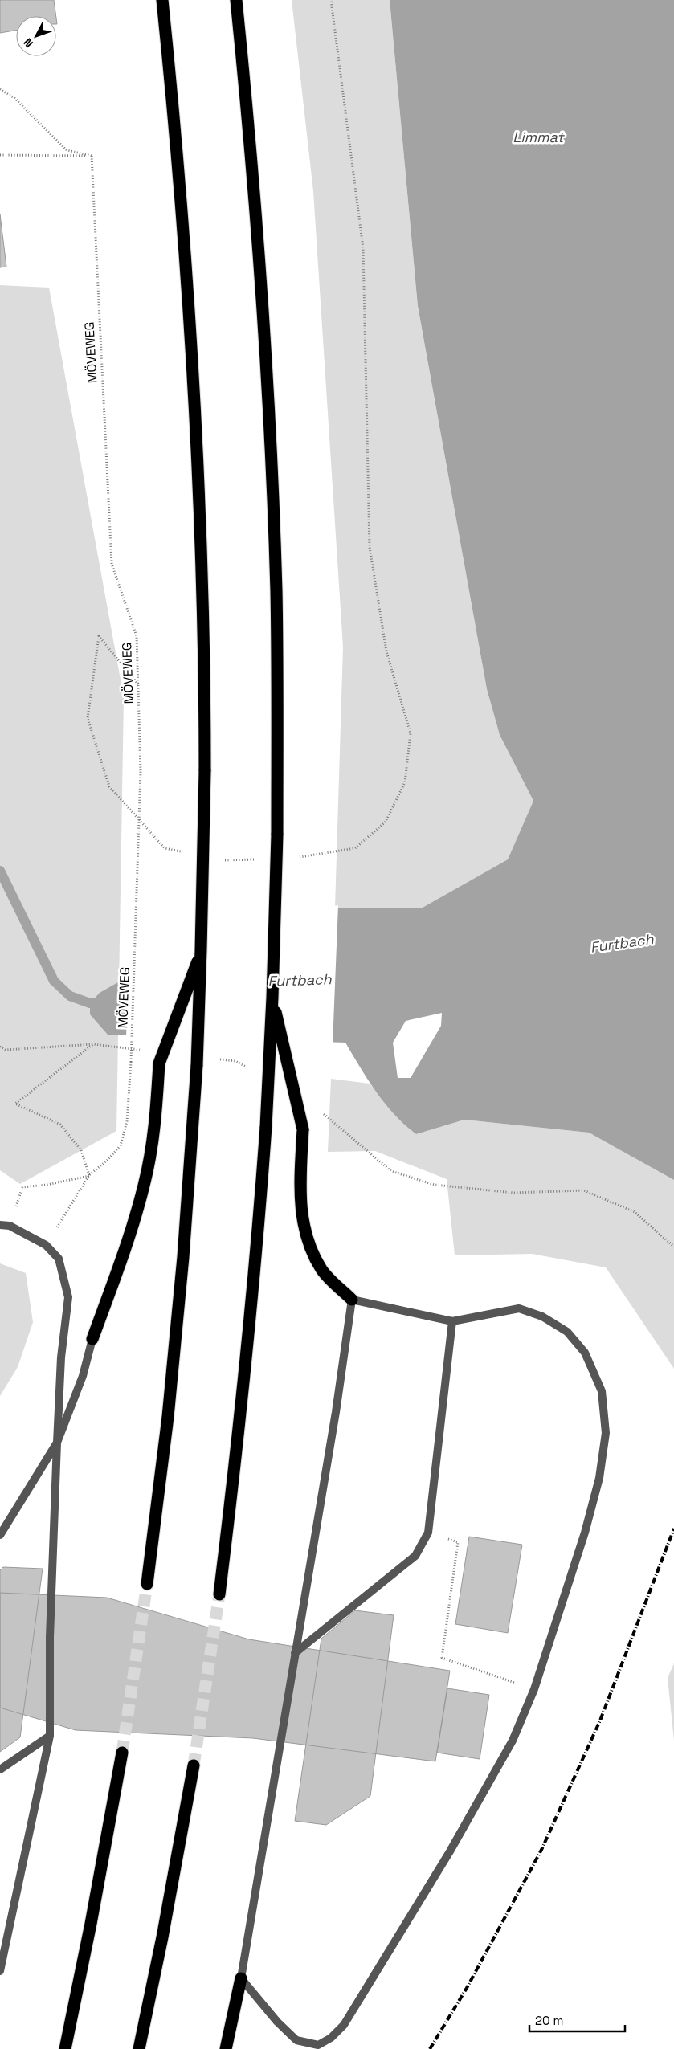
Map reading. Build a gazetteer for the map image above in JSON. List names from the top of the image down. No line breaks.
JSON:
{"streets":{"path":["MÖVEWEG"]},"water":["Limmat","Furtbach"],"scale_bar":"20 m","north":"bottom left"}
